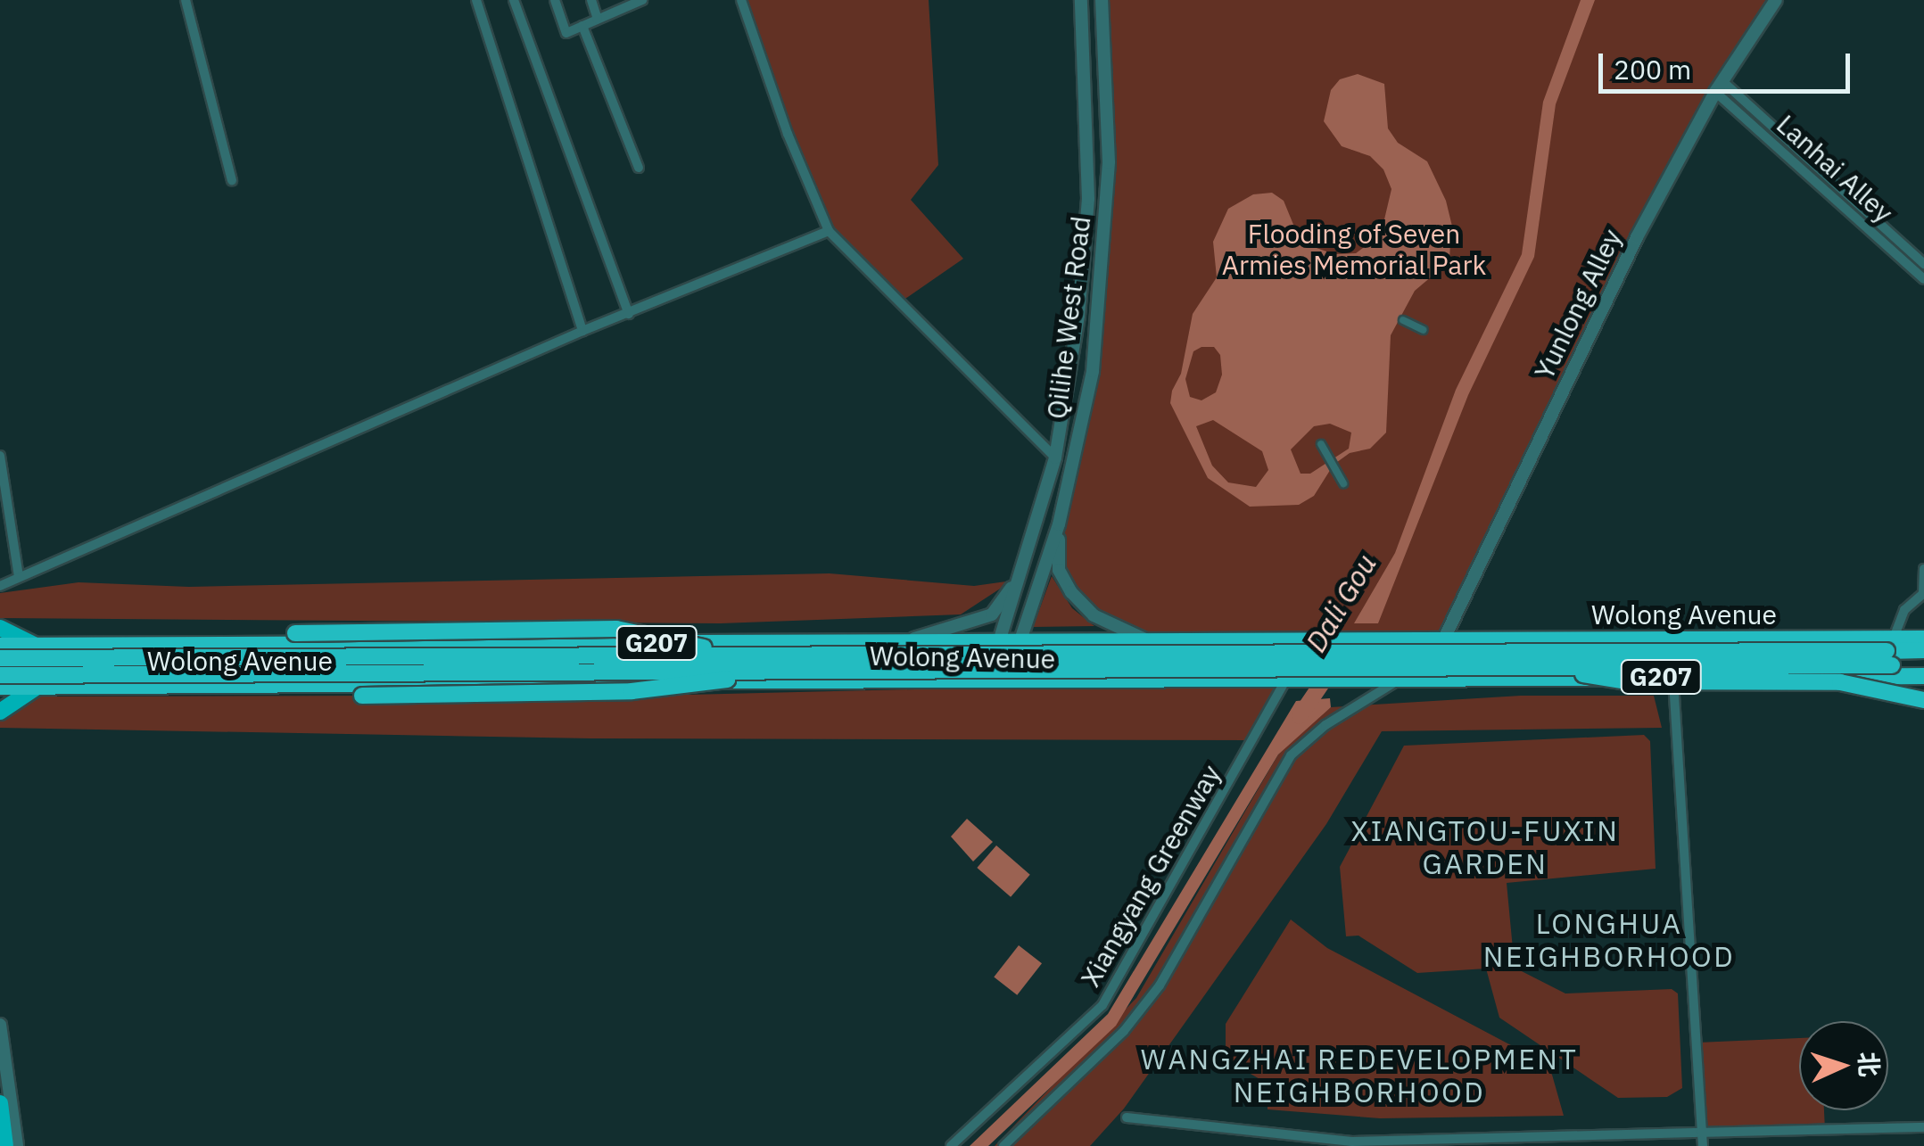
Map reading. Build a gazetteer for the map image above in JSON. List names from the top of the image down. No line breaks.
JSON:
{"streets":{"highway":["Wolong Avenue","G207"],"street":["Lanhai Alley","Yunlong Alley","Qilihe West Road","Xiangyang Greenway"]},"crossings":[["Lanhai Alley","Yunlong Alley"],["Yunlong Alley","Wolong Avenue"],["Qilihe West Road","Wolong Avenue"],["Wolong Avenue","Xiangyang Greenway"]],"districts":["XIANGTOU-FUXIN GARDEN","LONGHUA NEIGHBORHOOD","WANGZHAI REDEVELOPMENT NEIGHBORHOOD"],"water":["Dali Gou"],"parks":["Flooding of Seven Armies Memorial Park"],"scale_bar":"200 m","north":"right"}
